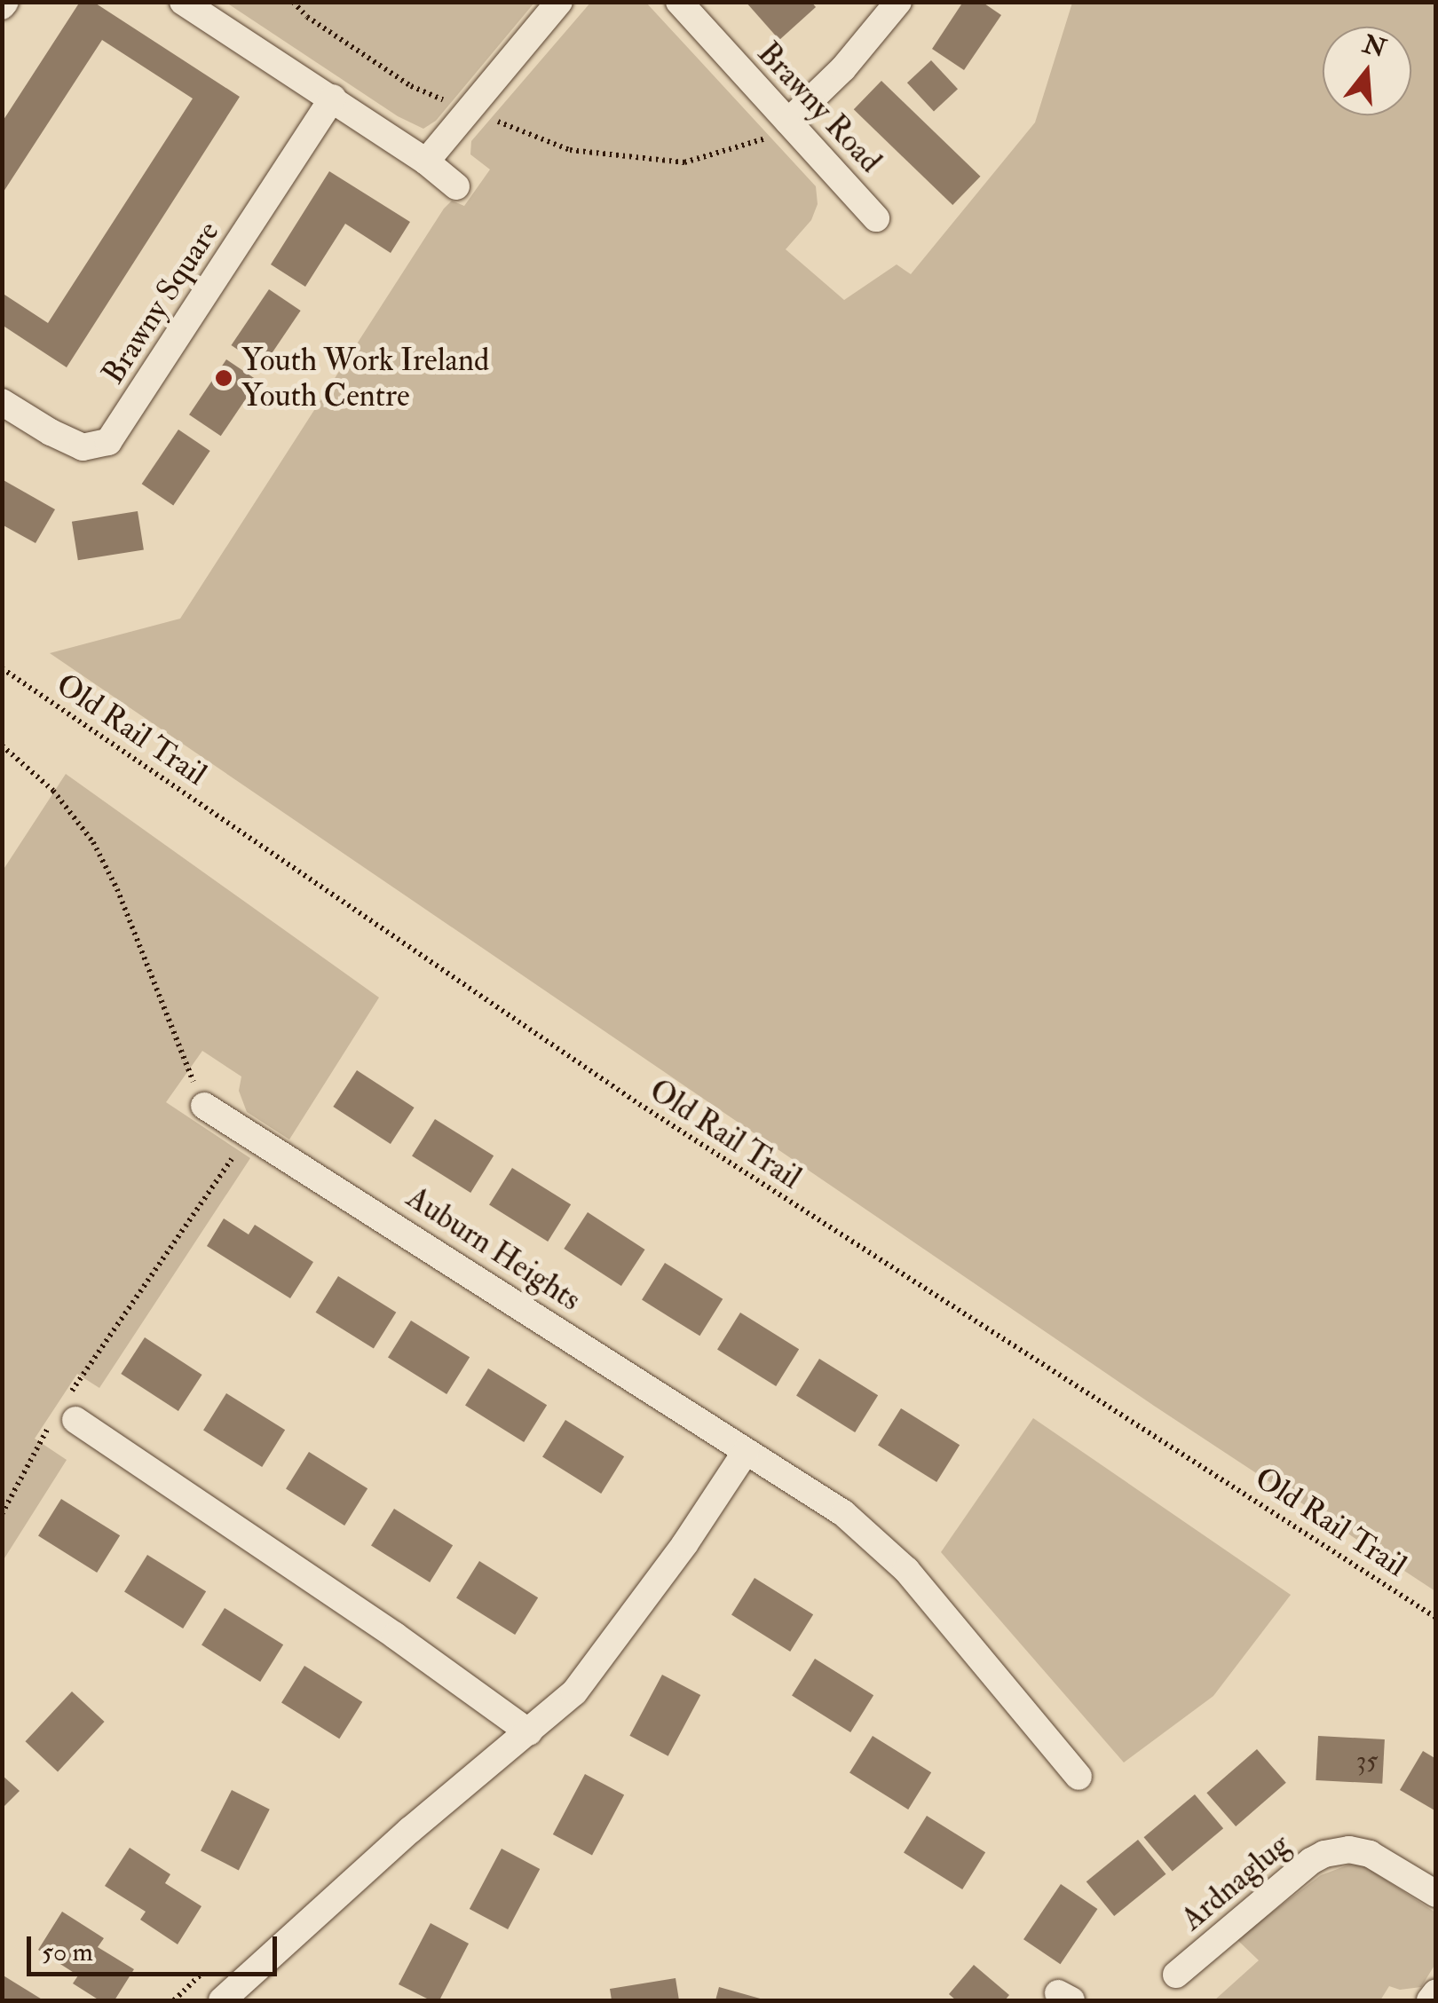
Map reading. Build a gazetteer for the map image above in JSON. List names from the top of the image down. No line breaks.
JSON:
{"streets":{"street":["Brawny Road","Brawny Square","Auburn Heights","Ardnaglug"],"path":["Old Rail Trail"]},"places":["Youth Work Ireland Youth Centre"],"house_numbers":["35"],"scale_bar":"50 m","north":"top"}
